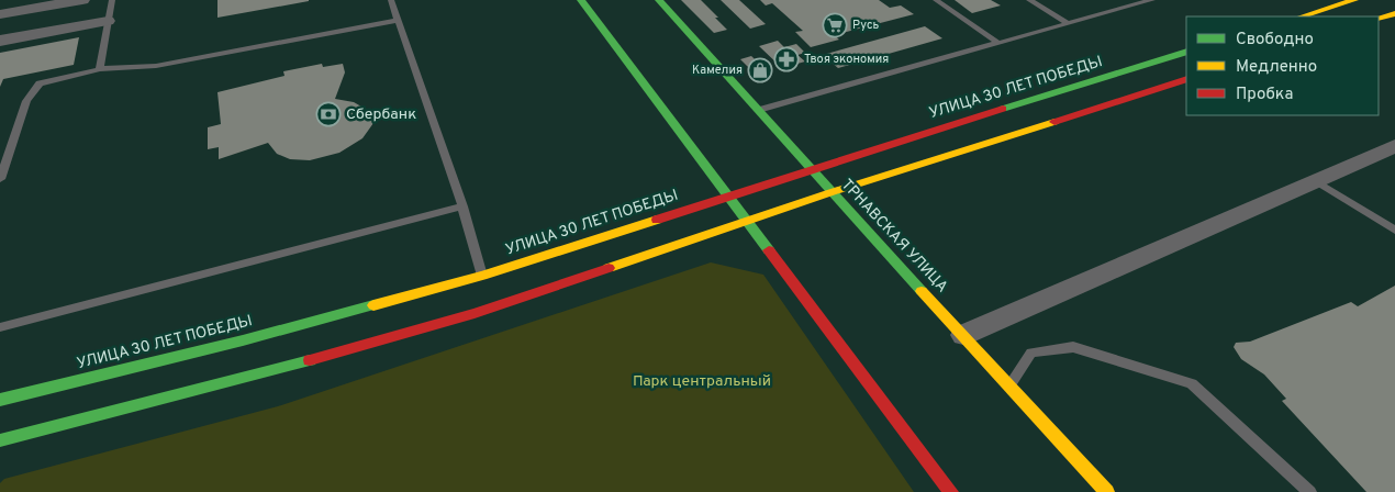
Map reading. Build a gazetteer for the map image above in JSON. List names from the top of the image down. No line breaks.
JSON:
{"streets":{"main road":["УЛИЦА 30 ЛЕТ ПОБЕДЫ","ТРНАВСКАЯ УЛИЦА"]},"crossings":[["УЛИЦА 30 ЛЕТ ПОБЕДЫ","ТРНАВСКАЯ УЛИЦА"]],"parks":["Парк центральный"],"places":{"supermarket":["Русь"],"pharmacy":["Твоя экономия"],"shop":["Камелия"],"bank":["Сбербанк"]},"legend":["Свободно","Медленно","Пробка"]}
